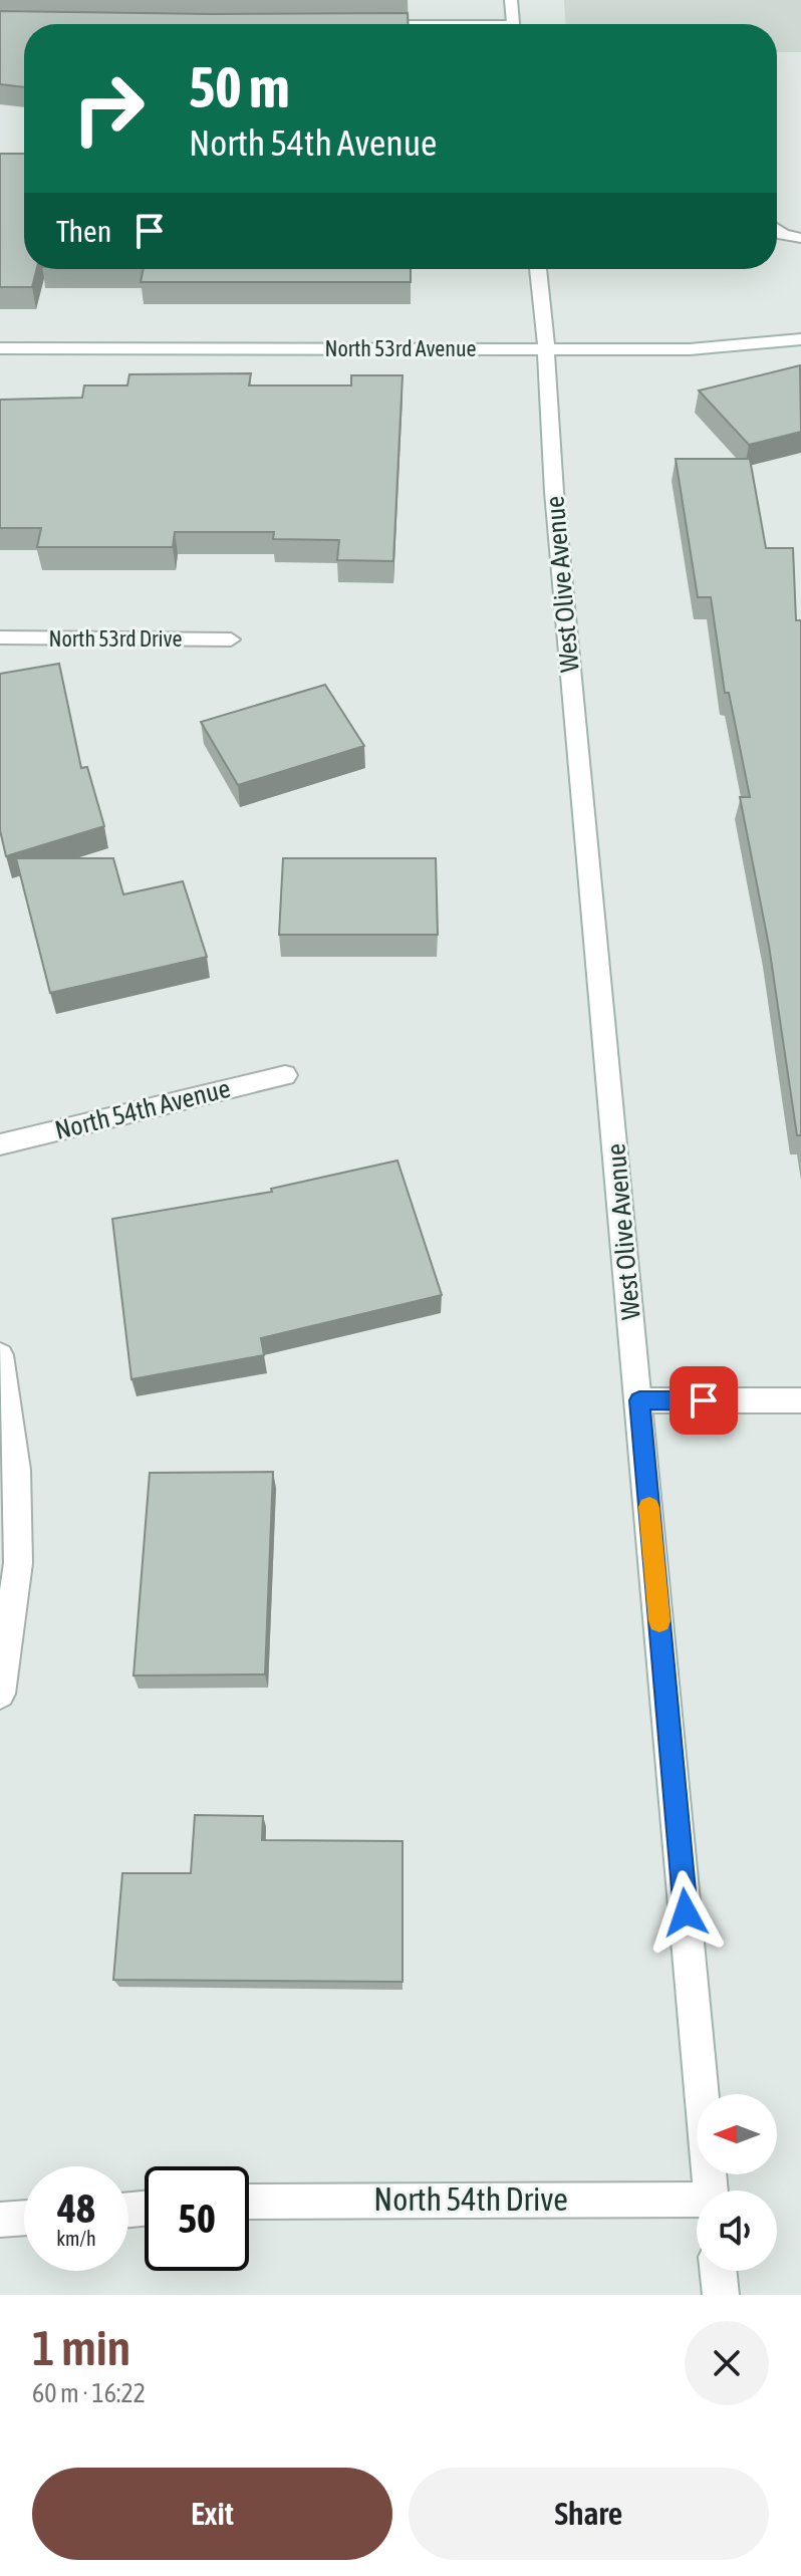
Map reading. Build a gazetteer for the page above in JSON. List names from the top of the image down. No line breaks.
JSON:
{"streets":{"street":["North 53rd Avenue","West Olive Avenue","North 53rd Drive","North 54th Avenue","North 54th Drive"]},"crossings":[["North 53rd Avenue","West Olive Avenue"]],"north":"left","page":{"turn":["50 m","North 54th Avenue"],"then":"Then","speed":"48 km/h","limit":"50","heading":["1 min","60 m · 16:22"],"buttons":["Exit","Share"]}}
